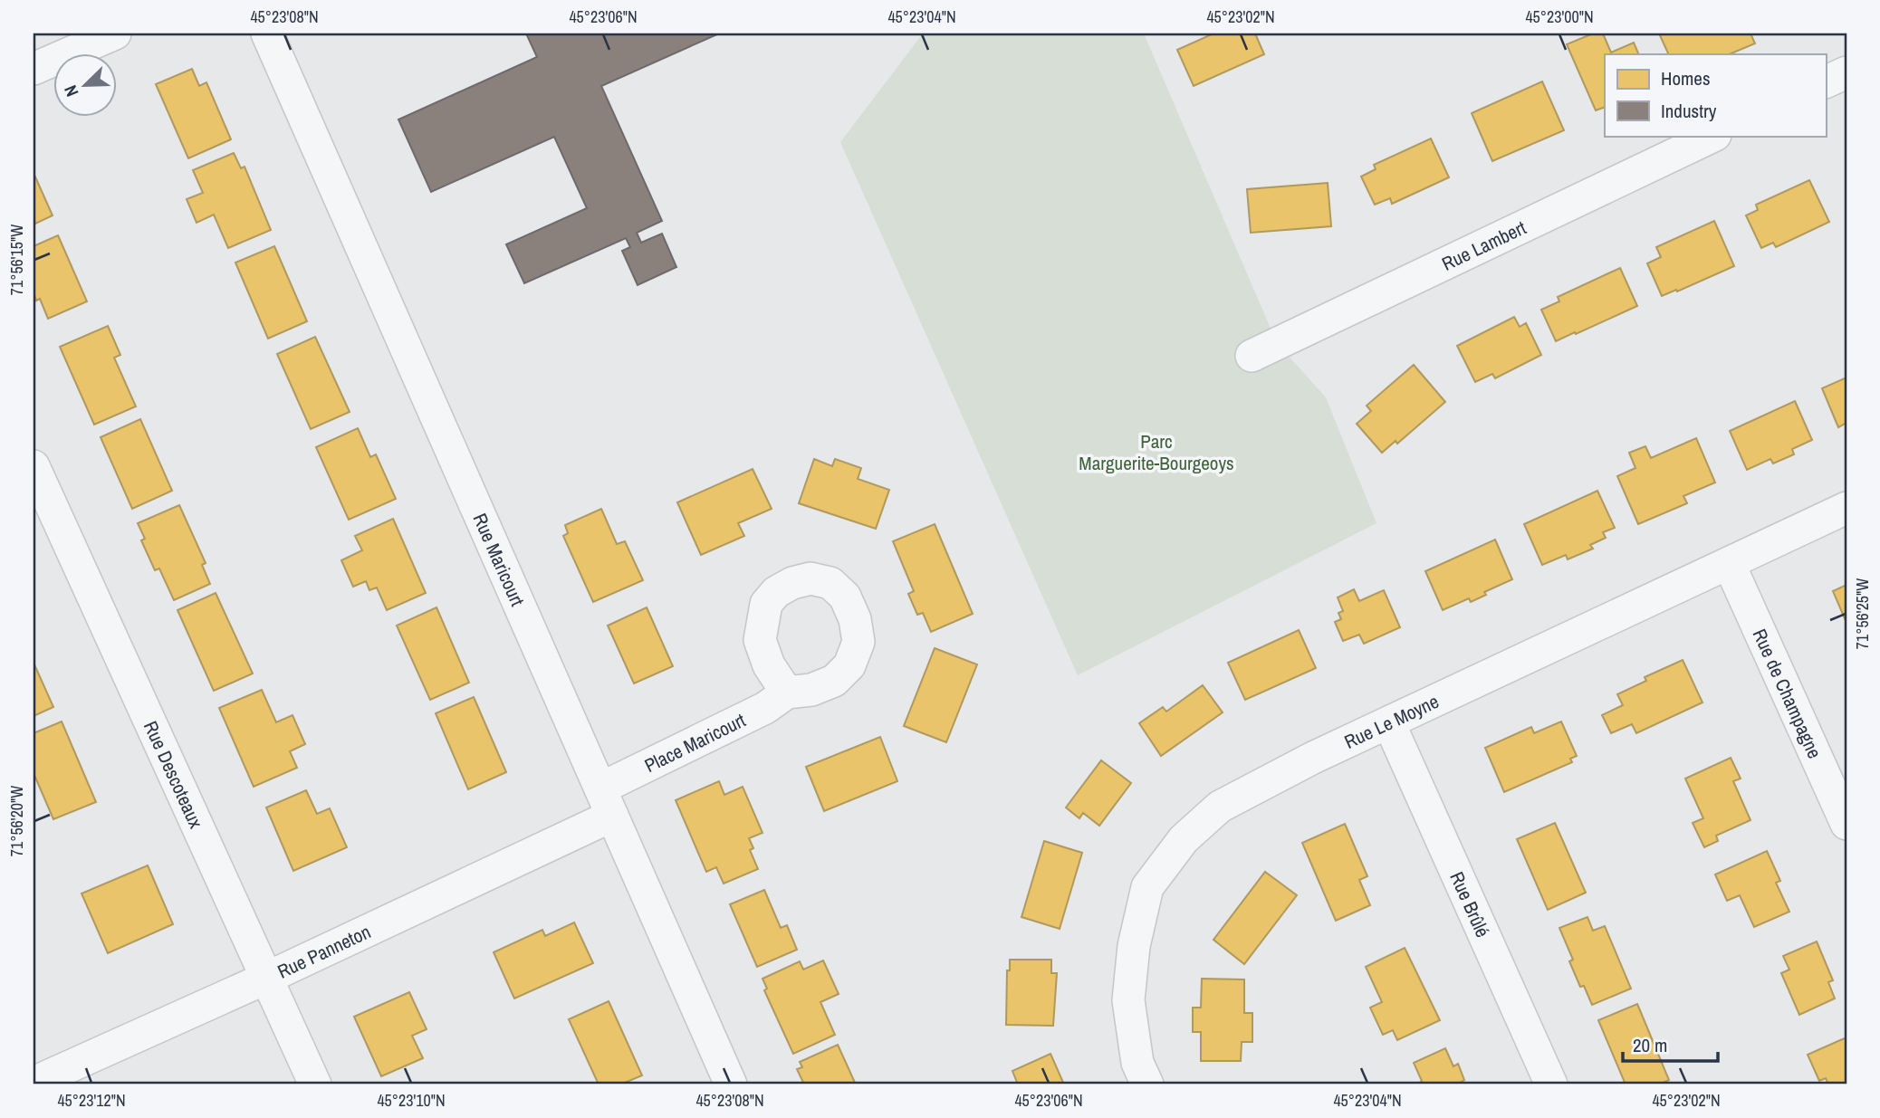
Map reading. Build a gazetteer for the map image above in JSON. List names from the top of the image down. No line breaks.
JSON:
{"streets":{"street":["Rue Lambert","Rue Maricourt","Rue de Champagne","Rue Le Moyne","Place Maricourt","Rue Descoteaux","Rue Brûlé","Rue Panneton"]},"crossings":[["Rue Maricourt","Place Maricourt"],["Rue Maricourt","Rue Panneton"],["Rue de Champagne","Rue Le Moyne"],["Rue Le Moyne","Rue Brûlé"],["Place Maricourt","Rue Panneton"],["Rue Descoteaux","Rue Panneton"]],"parks":["Parc Marguerite-Bourgeoys"],"legend":["Homes","Industry"],"scale_bar":"20 m","north":"bottom left","coordinates":["45°23'08\"N","45°23'06\"N","45°23'04\"N","45°23'02\"N","45°23'00\"N","71°56'15\"W","71°56'25\"W","71°56'20\"W","45°23'12\"N","45°23'10\"N"]}
